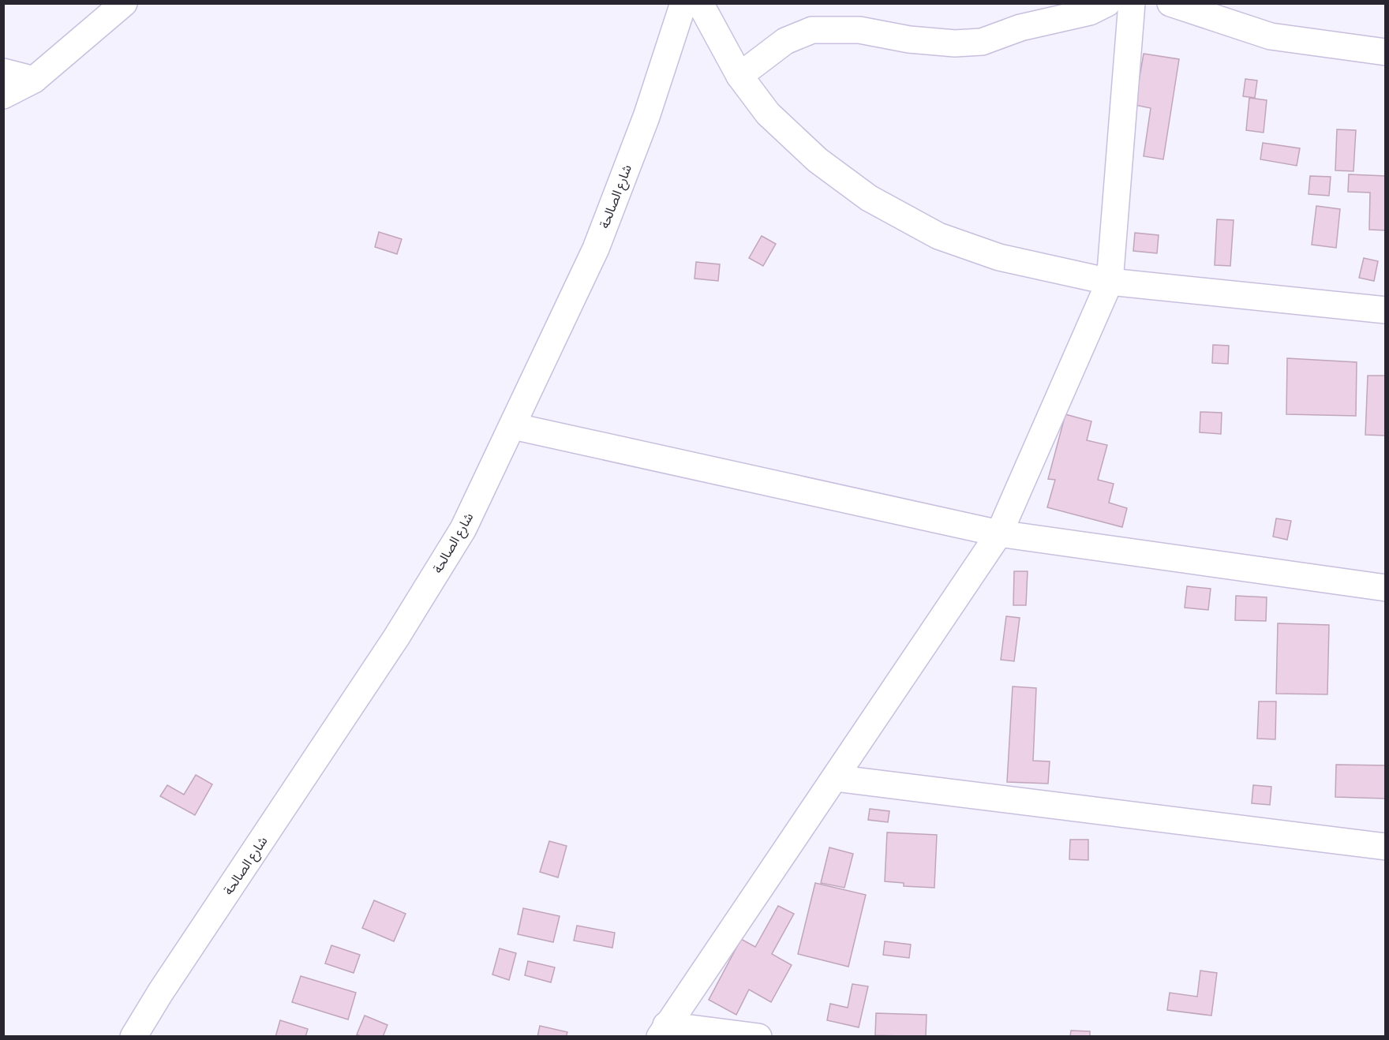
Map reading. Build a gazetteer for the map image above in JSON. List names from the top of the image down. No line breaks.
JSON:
{"streets":{"street":["شارع الصالحة"]}}
